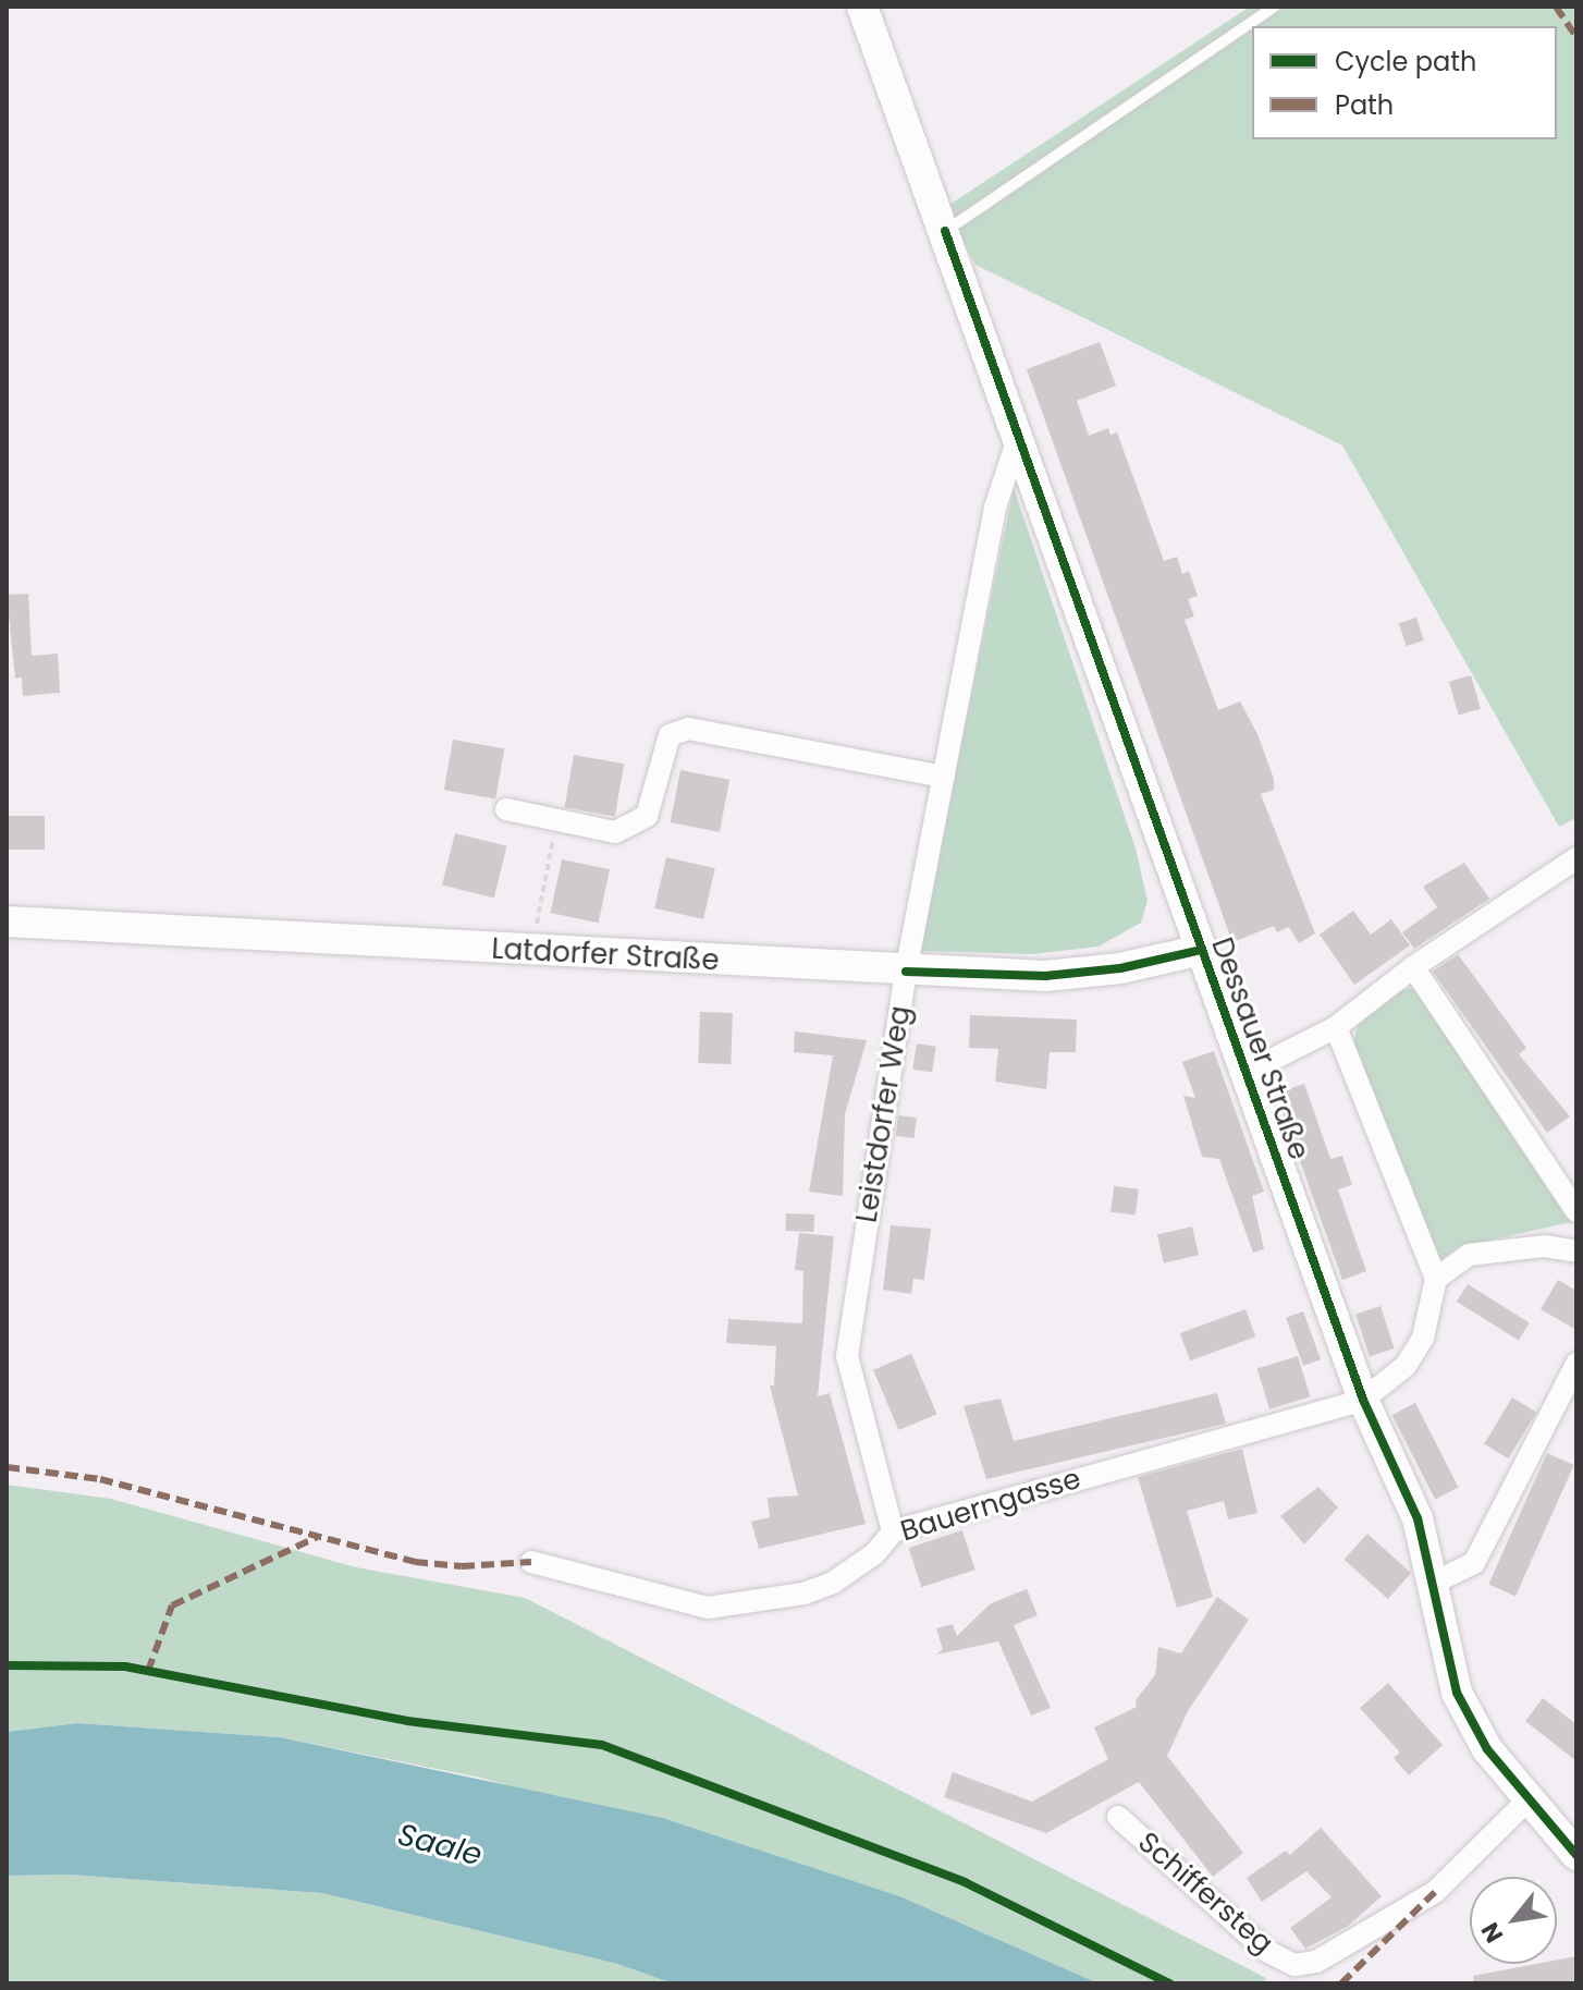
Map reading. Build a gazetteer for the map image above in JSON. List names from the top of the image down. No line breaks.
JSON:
{"streets":{"main road":["Latdorfer Straße","Dessauer Straße"],"street":["Leistdorfer Weg","Bauerngasse","Schiffersteg"]},"crossings":[["Latdorfer Straße","Dessauer Straße"],["Latdorfer Straße","Leistdorfer Weg"],["Dessauer Straße","Leistdorfer Weg"],["Dessauer Straße","Bauerngasse"],["Dessauer Straße","Schiffersteg"],["Leistdorfer Weg","Bauerngasse"]],"water":["Saale"],"legend":["Cycle path","Path"],"north":"bottom left"}
